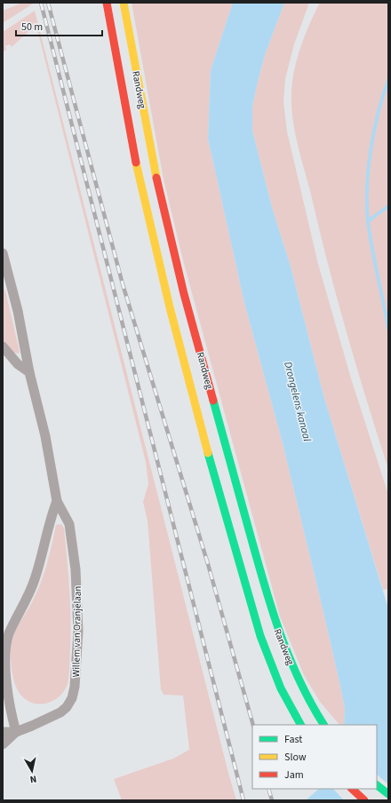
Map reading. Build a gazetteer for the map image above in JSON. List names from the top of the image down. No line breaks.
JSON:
{"streets":{"main road":["Randweg"],"street":["Willem van Oranjelaan"]},"water":["Drongelens kanaal"],"legend":["Fast","Slow","Jam"],"scale_bar":"50 m","north":"bottom"}
